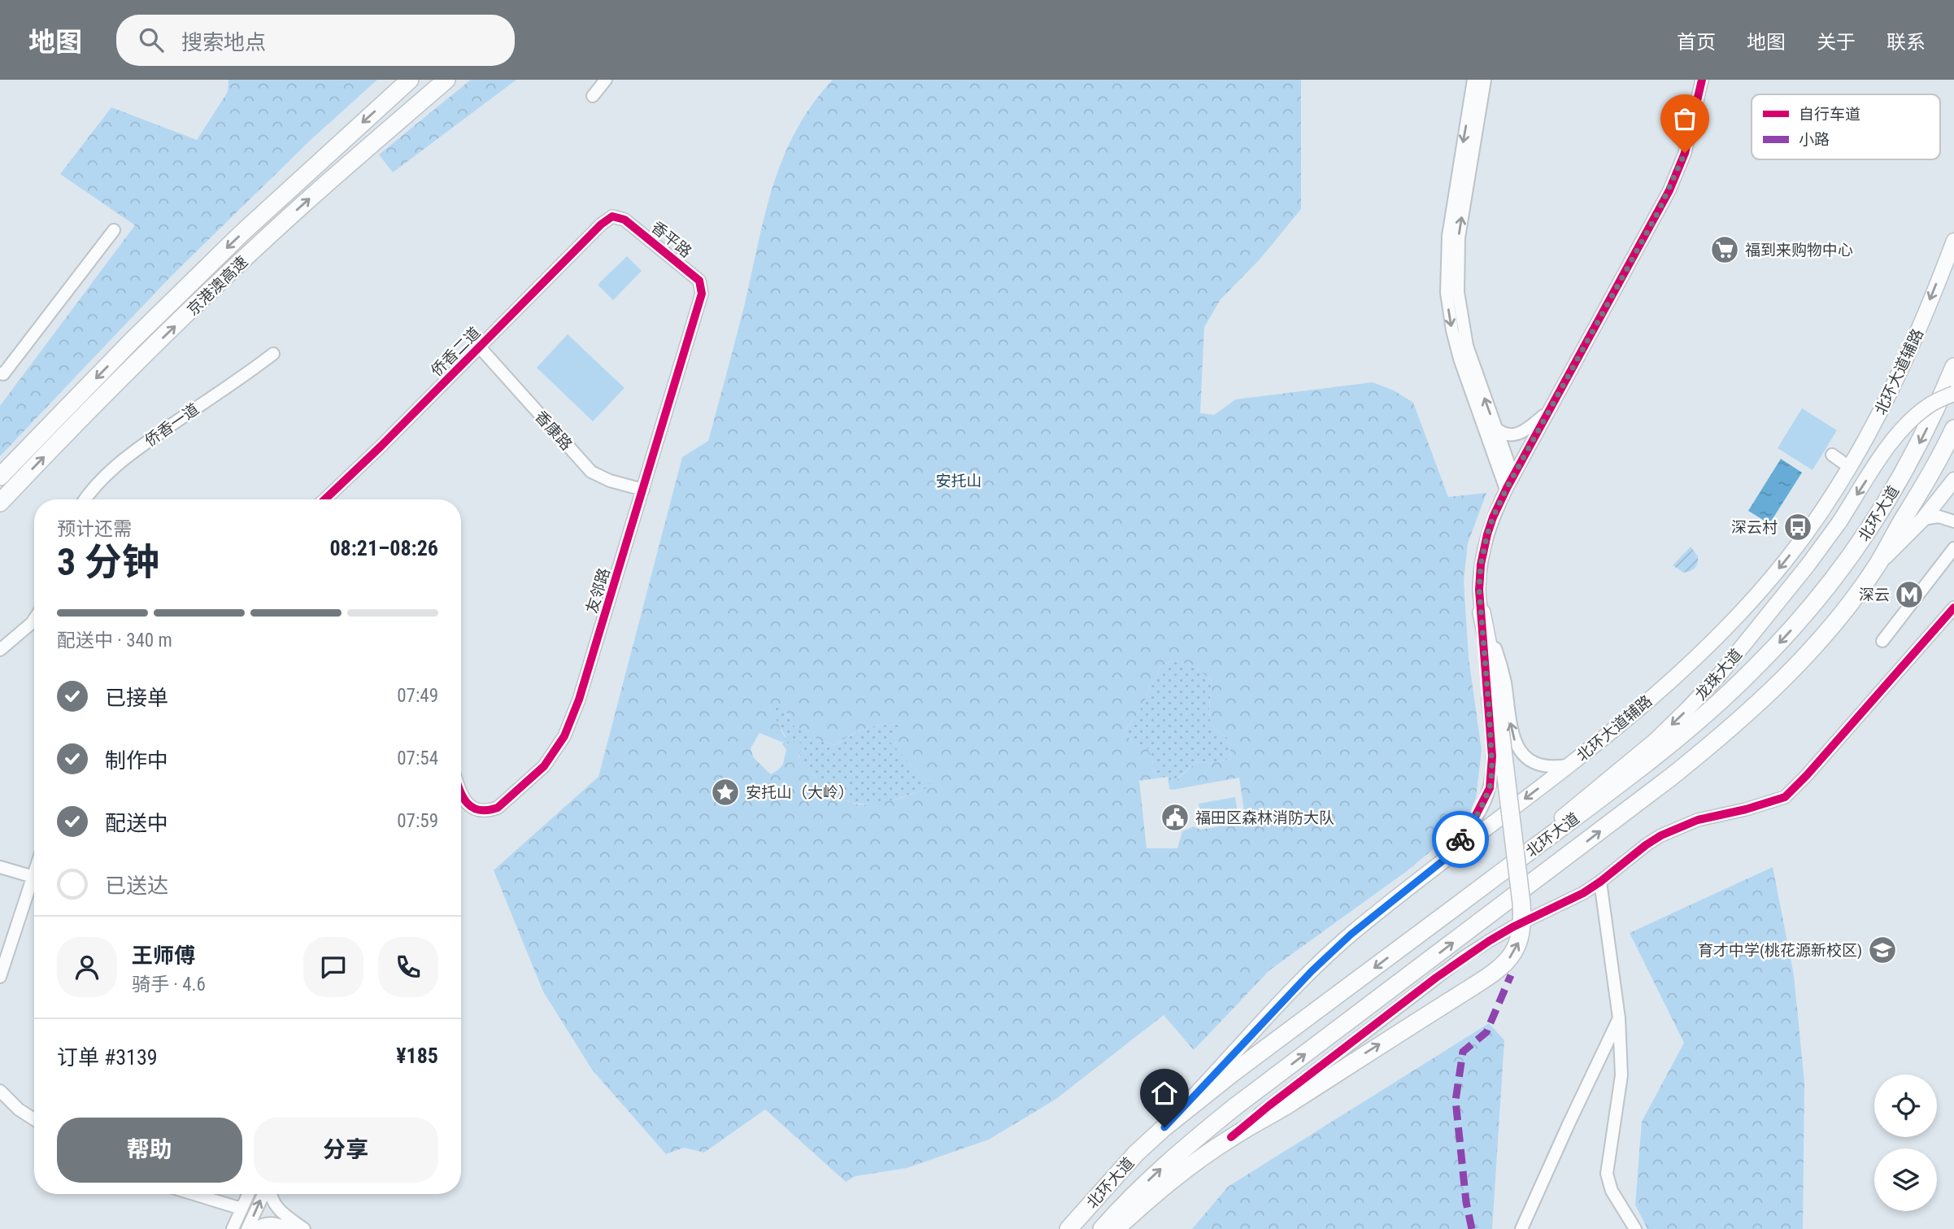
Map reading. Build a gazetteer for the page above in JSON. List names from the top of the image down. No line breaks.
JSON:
{"streets":{"highway":["京港澳高速","北环大道"],"main road":["北环大道辅路","龙珠大道"],"street":["香平路","侨香二道","侨香一道","香康路","友邻路"]},"crossings":[["香平路","侨香二道"],["香平路","友邻路"],["侨香二道","香康路"],["北环大道辅路","北环大道"],["香康路","友邻路"],["北环大道","龙珠大道"]],"one_way":["北环大道辅路","龙珠大道"],"parks":["安托山"],"places":{"supermarket":["福到来购物中心"],"bus stop":["深云村"],"metro station":["深云"],"place":["安托山（大岭）"],"public building":["福田区森林消防大队"],"school or university":["育才中学(桃花源新校区)"]},"legend":["自行车道","小路"],"page":{"header":"地图","search":"搜索地点","nav":["首页","地图","关于","联系"],"heading":["3 分钟","预计还需","08:21–08:26"],"panel":["王师傅","骑手 · 4.6","订单 #3139","¥185"],"bar":"配送中 · 340 m","list":[["已接单","07:49"],["制作中","07:54"],["配送中","07:59"],"已送达"],"buttons":["帮助","分享"]}}
